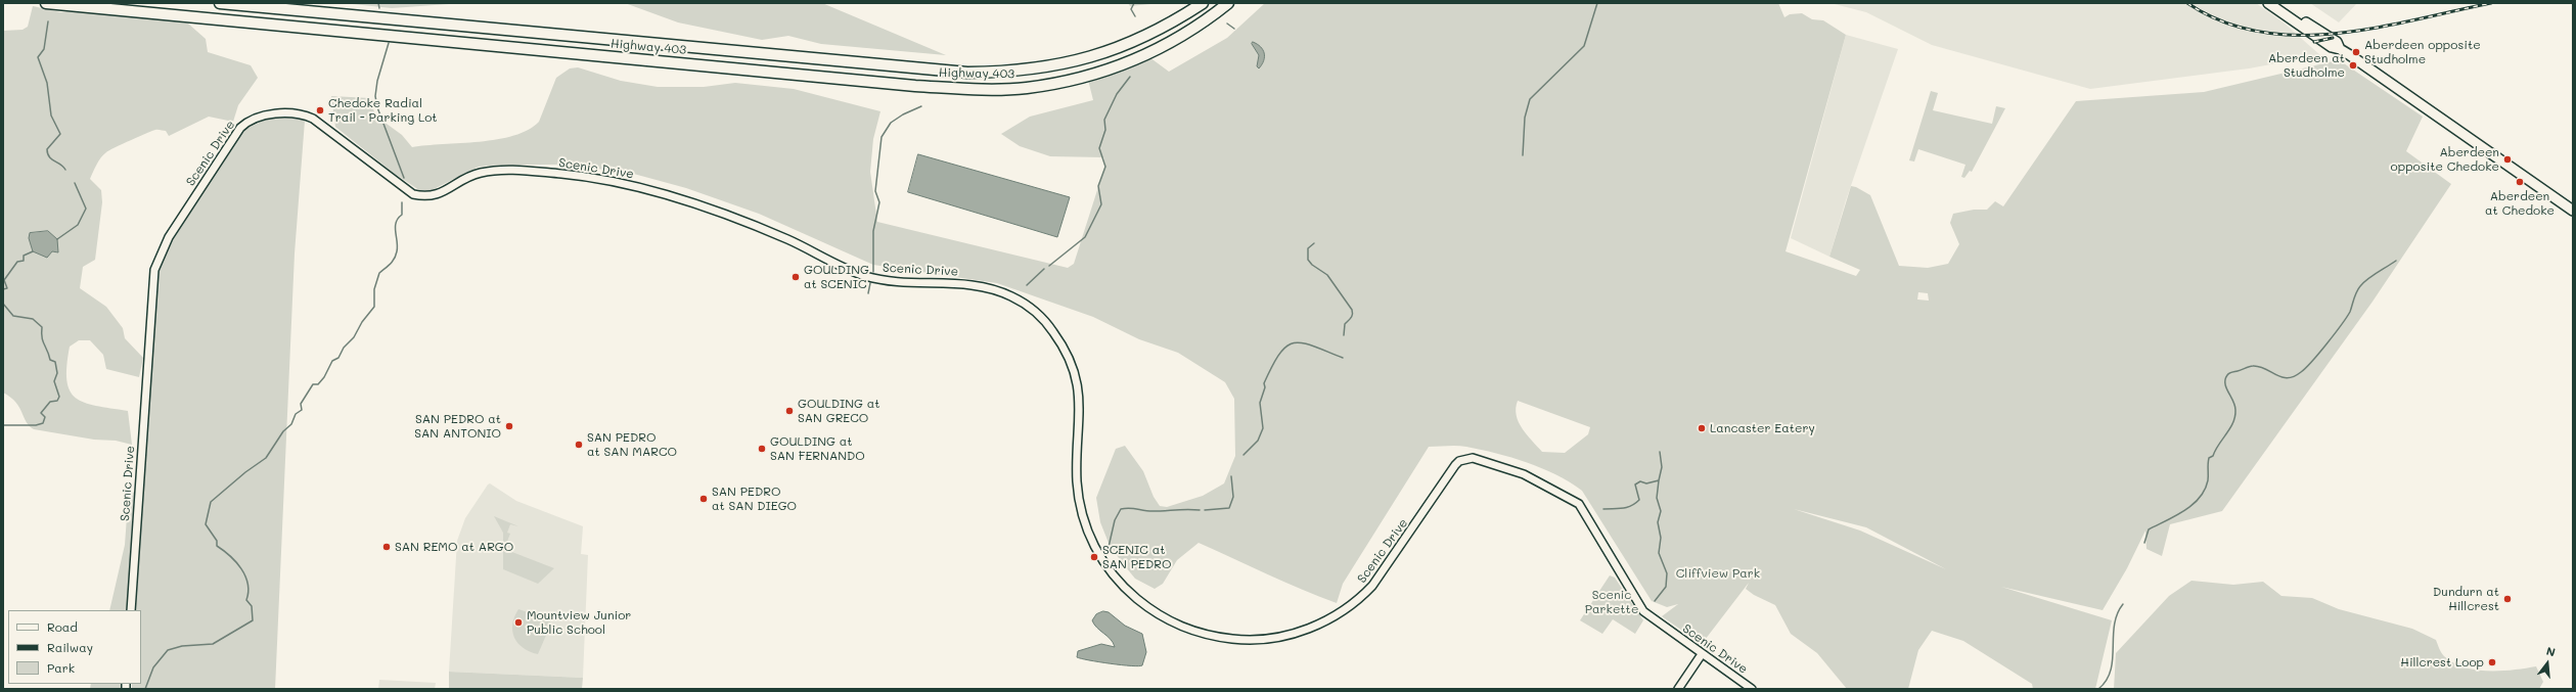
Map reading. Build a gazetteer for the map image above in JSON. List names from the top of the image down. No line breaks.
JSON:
{"streets":{"highway":["Highway 403"],"street":["Scenic Drive"]},"parks":["Cliffview Park","Scenic Parkette"],"places":["Aberdeen opposite Studholme","Aberdeen at Studholme","Chedoke Radial Trail - Parking Lot","Aberdeen opposite Chedoke","Aberdeen at Chedoke","GOULDING at SCENIC","GOULDING at SAN GRECO","SAN PEDRO at SAN ANTONIO","Lancaster Eatery","SAN PEDRO at SAN MARCO","GOULDING at SAN FERNANDO","SAN PEDRO at SAN DIEGO","SAN REMO at ARGO","SCENIC at SAN PEDRO","Dundurn at Hillcrest","Mountview Junior Public School","Hillcrest Loop"],"legend":["Road","Railway","Park"],"north":"top"}
